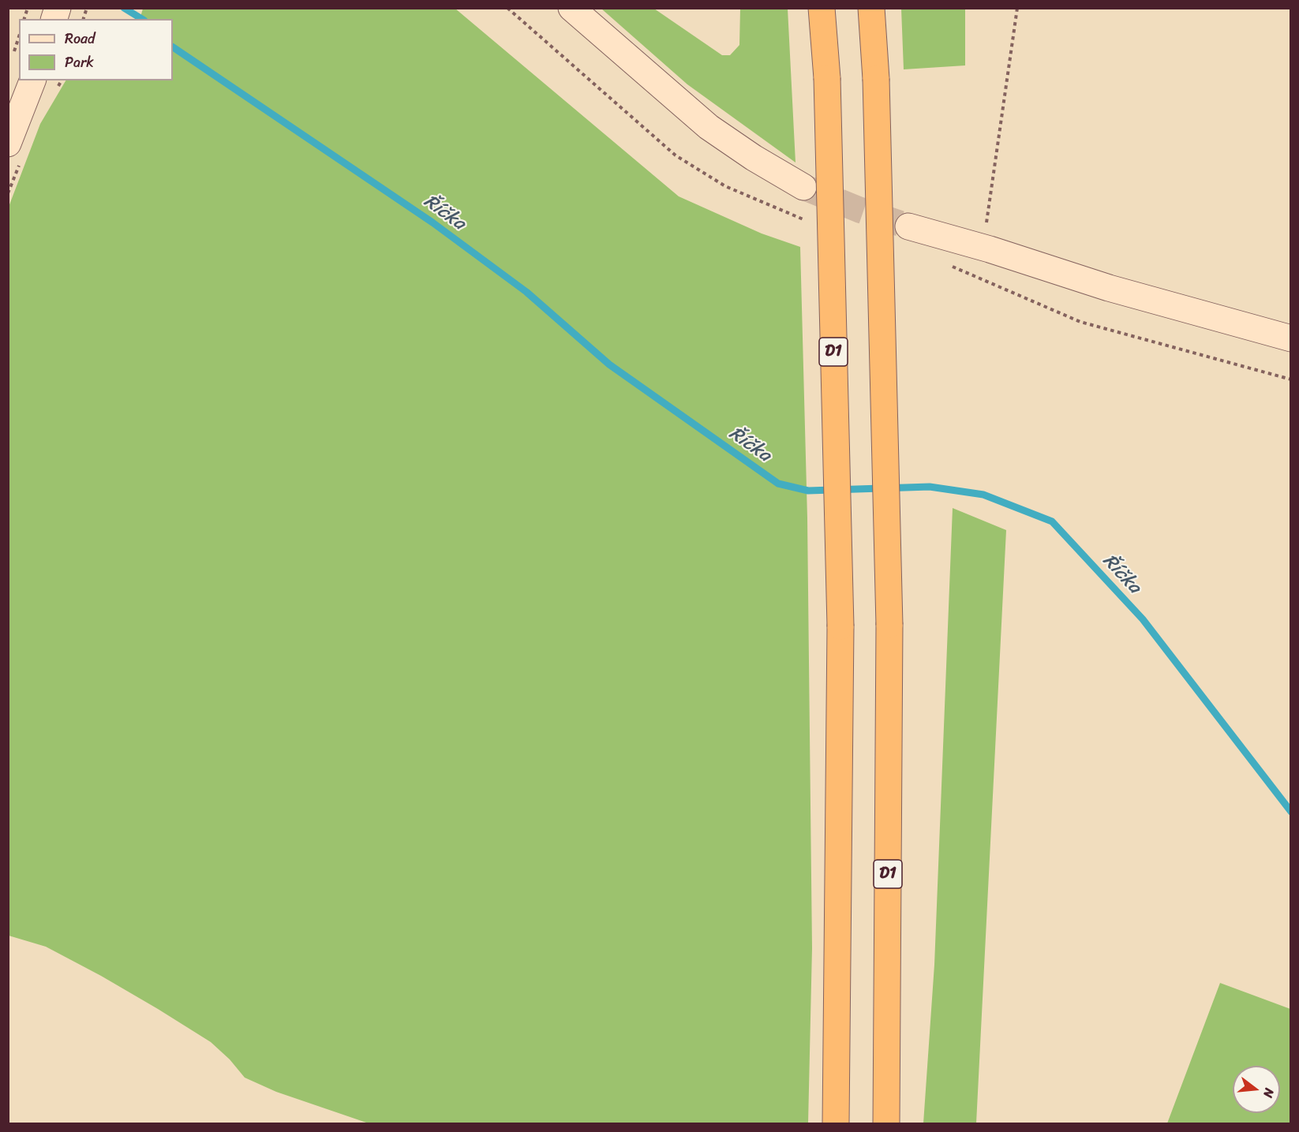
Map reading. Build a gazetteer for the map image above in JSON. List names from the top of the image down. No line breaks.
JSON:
{"streets":{"highway":["D1"]},"water":["Říčka"],"legend":["Road","Park"],"north":"right"}
